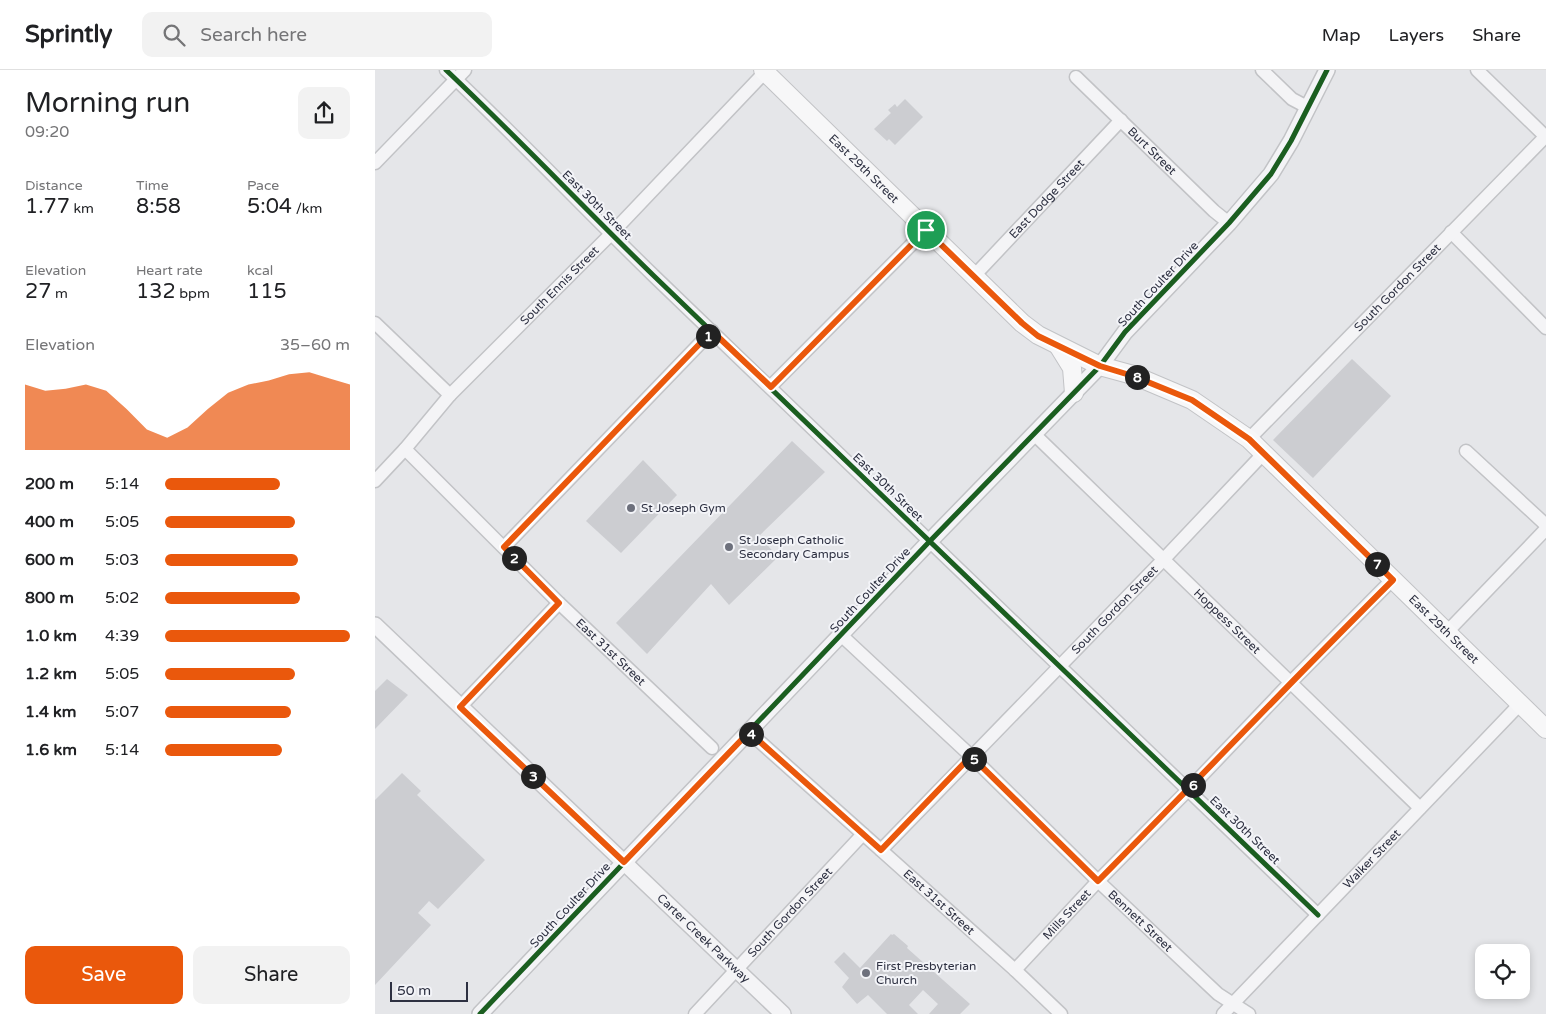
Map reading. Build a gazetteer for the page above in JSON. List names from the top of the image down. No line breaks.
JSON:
{"streets":{"main road":["East 29th Street"],"street":["Burt Street","East Dodge Street","East 30th Street","South Coulter Drive","South Ennis Street","South Gordon Street","Hoppess Street","East 31st Street","Walker Street","Mills Street","Bennett Street","Carter Creek Parkway"]},"crossings":[["Burt Street","East Dodge Street"],["Burt Street","South Coulter Drive"],["East 29th Street","East Dodge Street"],["East 29th Street","South Coulter Drive"],["East 29th Street","South Ennis Street"],["East 29th Street","South Gordon Street"],["East 29th Street","Walker Street"],["East 29th Street","Mills Street"],["East 30th Street","South Coulter Drive"],["East 30th Street","South Ennis Street"],["East 30th Street","South Gordon Street"],["East 30th Street","Walker Street"],["East 30th Street","Mills Street"],["South Coulter Drive","Hoppess Street"],["South Coulter Drive","East 31st Street"],["South Coulter Drive","Bennett Street"],["South Coulter Drive","Carter Creek Parkway"],["South Ennis Street","East 31st Street"],["South Gordon Street","Hoppess Street"],["South Gordon Street","East 31st Street"],["South Gordon Street","Bennett Street"],["South Gordon Street","Carter Creek Parkway"],["Hoppess Street","Walker Street"],["Hoppess Street","Mills Street"],["East 31st Street","Mills Street"],["Walker Street","Bennett Street"],["Mills Street","Bennett Street"]],"places":["St Joseph Gym","St Joseph Catholic Secondary Campus","First Presbyterian Church"],"scale_bar":"50 m","page":{"header":"Sprintly","search":"Search here","nav":["Map","Layers","Share"],"heading":["Morning run","09:20"],"stats":[["Distance","1.77 km"],["Time","8:58"],["Pace","5:04 /km"],["Elevation","27 m"],["Heart rate","132 bpm"],["kcal","115"]],"pins":["1","8","2","7","4","5","3","6"],"chart":["Elevation","35–60 m"],"list":[{"name":"200 m","note":"5:14"},{"name":"400 m","note":"5:05"},{"name":"600 m","note":"5:03"},{"name":"800 m","note":"5:02"},{"name":"1.0 km","note":"4:39"},{"name":"1.2 km","note":"5:05"},{"name":"1.4 km","note":"5:07"},{"name":"1.6 km","note":"5:14"}],"buttons":["Save","Share"],"scale":"50 m"}}
